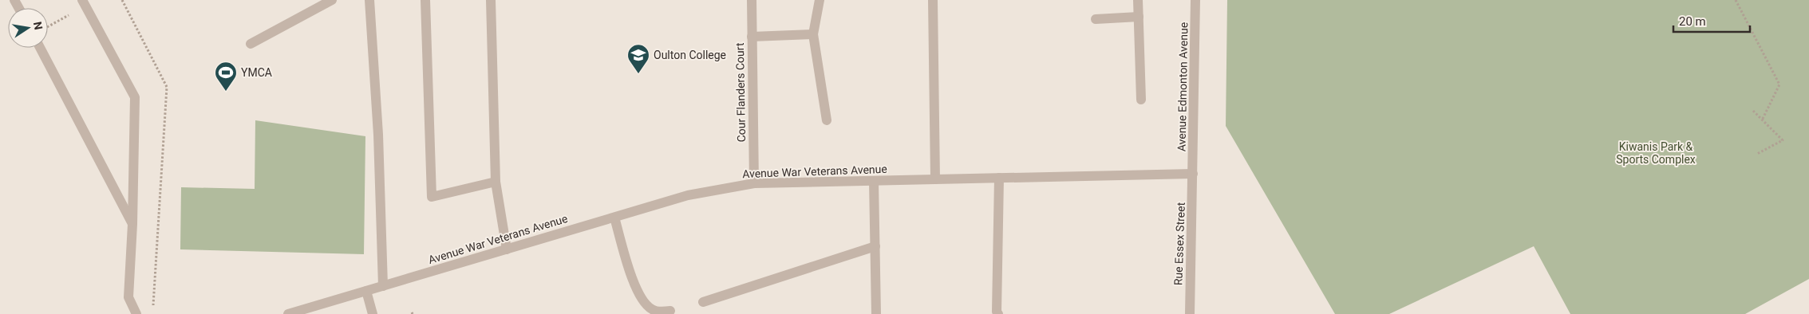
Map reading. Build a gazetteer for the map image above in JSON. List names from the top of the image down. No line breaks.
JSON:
{"streets":{"street":["Avenue Edmonton Avenue","Cour Flanders Court","Avenue War Veterans Avenue","Rue Essex Street"]},"crossings":[["Avenue Edmonton Avenue","Avenue War Veterans Avenue"],["Avenue Edmonton Avenue","Rue Essex Street"],["Cour Flanders Court","Avenue War Veterans Avenue"],["Avenue War Veterans Avenue","Rue Essex Street"]],"parks":["Kiwanis Park & Sports Complex"],"places":{"school or university":["Oulton College"],"sports":["YMCA"]},"scale_bar":"20 m","north":"right"}
